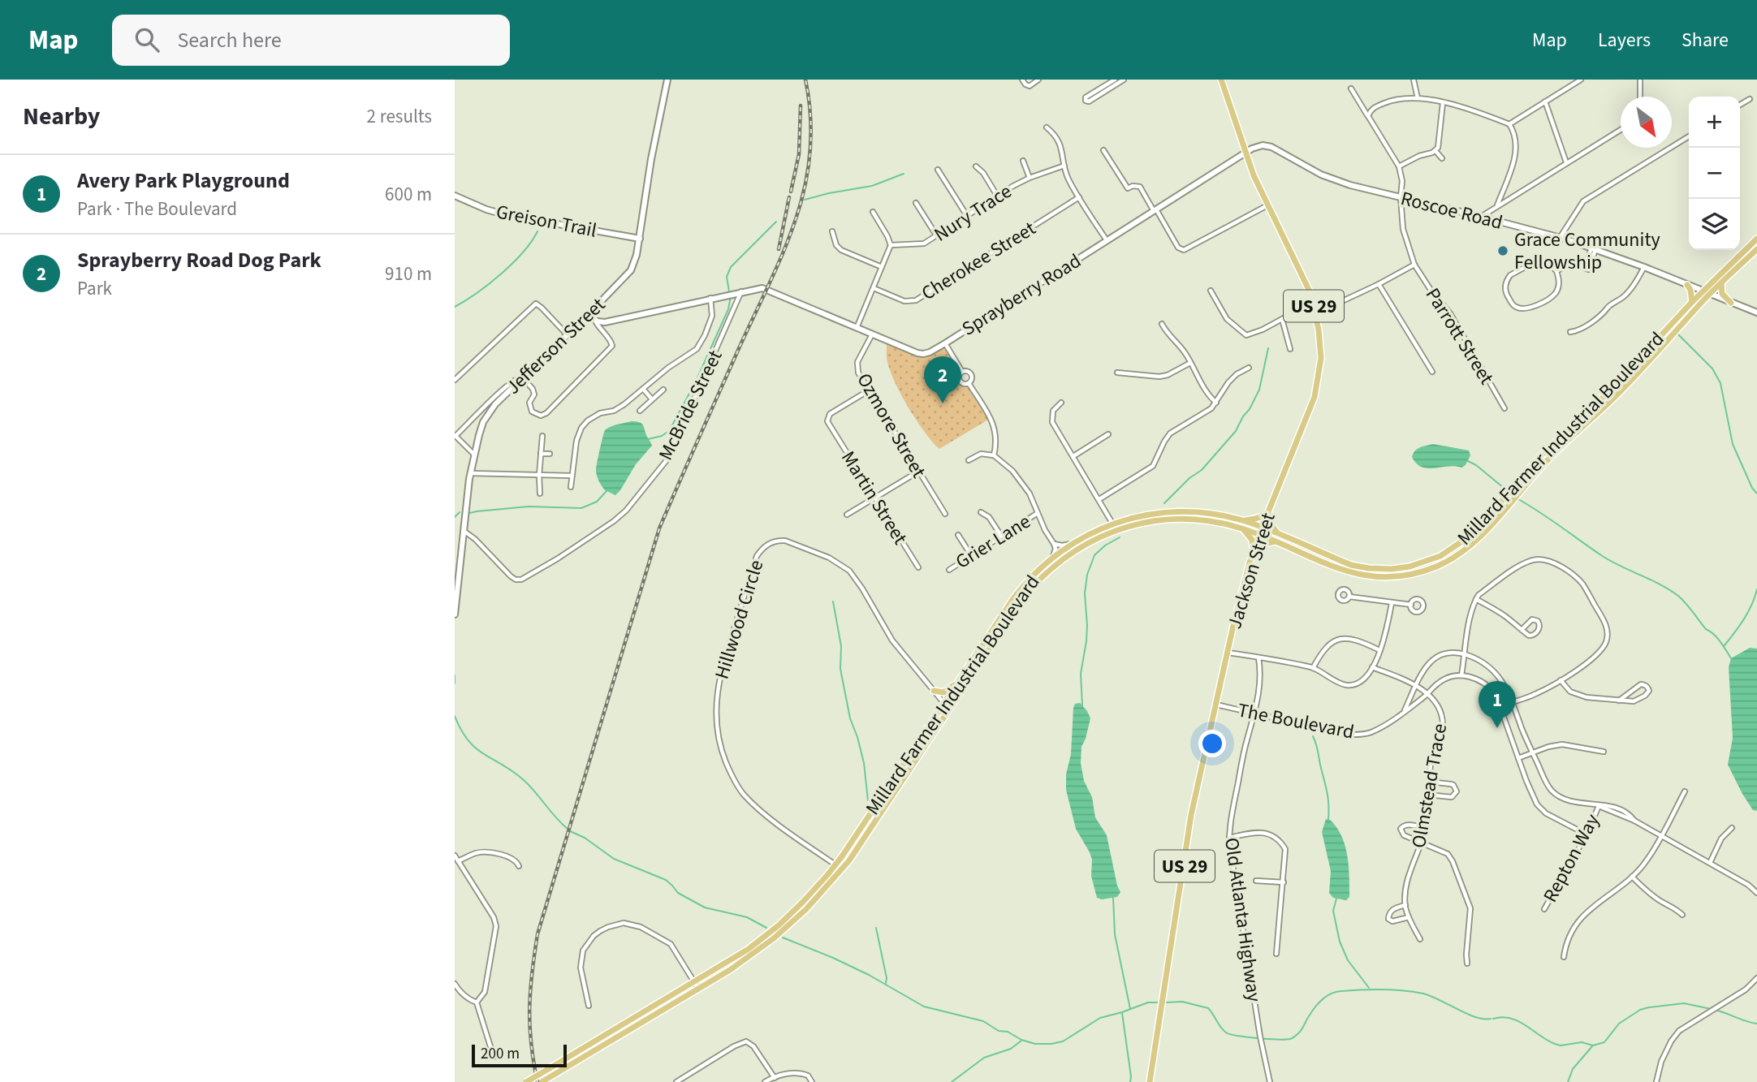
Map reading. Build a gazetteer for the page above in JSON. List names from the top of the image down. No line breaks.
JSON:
{"streets":{"main road":["US 29","Millard Farmer Industrial Boulevard","Jackson Street"],"street":["Roscoe Road","Nury Trace","Greison Trail","Cherokee Street","Sprayberry Road","Parrott Street","Jefferson Street","McBride Street","Ozmore Street","Martin Street","Grier Lane","Hillwood Circle","The Boulevard","Olmstead Trace","Repton Way","Old Atlanta Highway"]},"crossings":[["Roscoe Road","Sprayberry Road"],["Roscoe Road","Parrott Street"],["Roscoe Road","Millard Farmer Industrial Boulevard"],["Roscoe Road","Jackson Street"],["Greison Trail","Jefferson Street"],["Sprayberry Road","McBride Street"],["Sprayberry Road","Ozmore Street"],["Sprayberry Road","Jackson Street"],["Jefferson Street","McBride Street"],["Ozmore Street","Martin Street"],["Millard Farmer Industrial Boulevard","Jackson Street"],["Millard Farmer Industrial Boulevard","Hillwood Circle"],["Jackson Street","The Boulevard"],["The Boulevard","Olmstead Trace"],["The Boulevard","Old Atlanta Highway"]],"places":["Grace Community Fellowship"],"scale_bar":"200 m","north":"bottom right","page":{"header":"Map","search":"Search here","nav":["Map","Layers","Share"],"heading":["Nearby","2 results"],"map_buttons":["+","−"],"list":[{"mark":"1","name":"Avery Park Playground","note":"Park · The Boulevard","value":"600 m"},{"mark":"2","name":"Sprayberry Road Dog Park","note":"Park","value":"910 m"}],"pins":["2","1"],"scale":"200 m"}}
